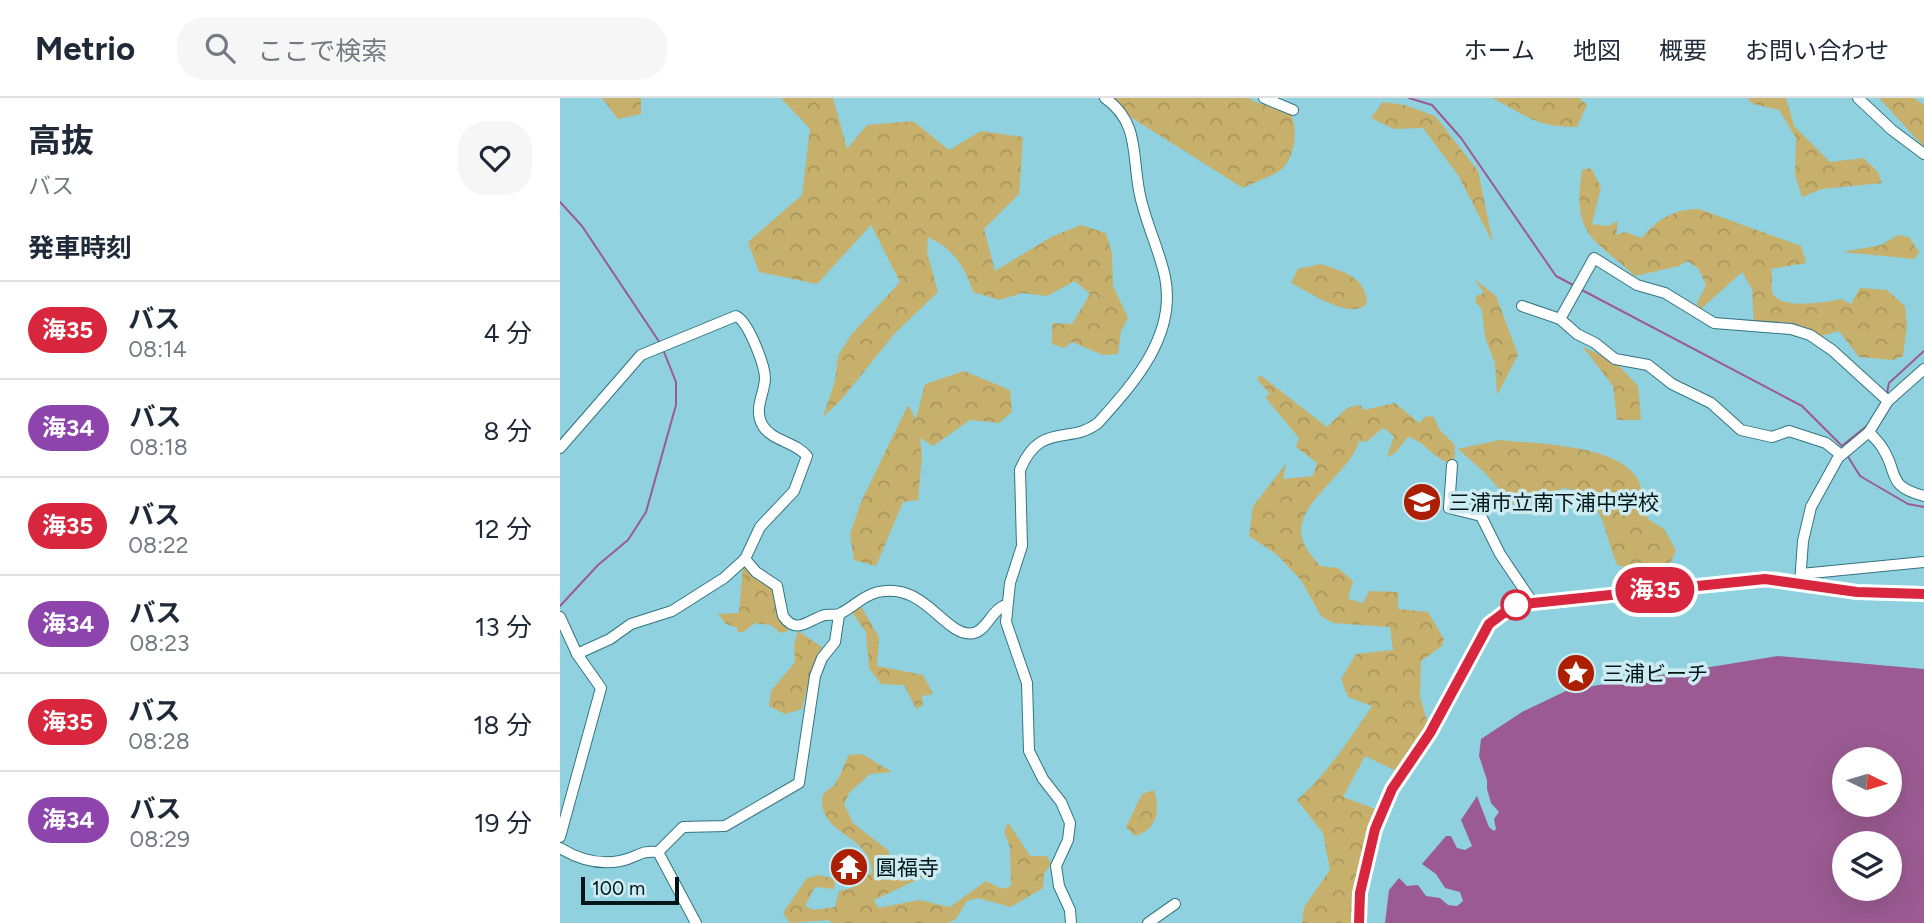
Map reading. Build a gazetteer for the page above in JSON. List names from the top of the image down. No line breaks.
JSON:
{"places":{"school or university":["三浦市立南下浦中学校"],"place":["三浦ビーチ"],"temple":["圓福寺"]},"lines":["bus line 海35"],"scale_bar":"100 m","north":"right","page":{"header":"Metrio","search":"ここで検索","nav":["ホーム","地図","概要","お問い合わせ"],"heading":[["高抜","バス"],"発車時刻"],"on_map":"海35","list":[{"mark":"海35","name":"バス","note":"08:14","value":"4 分"},{"mark":"海34","name":"バス","note":"08:18","value":"8 分"},{"mark":"海35","name":"バス","note":"08:22","value":"12 分"},{"mark":"海34","name":"バス","note":"08:23","value":"13 分"},{"mark":"海35","name":"バス","note":"08:28","value":"18 分"},{"mark":"海34","name":"バス","note":"08:29","value":"19 分"}],"scale":"100 m"}}
